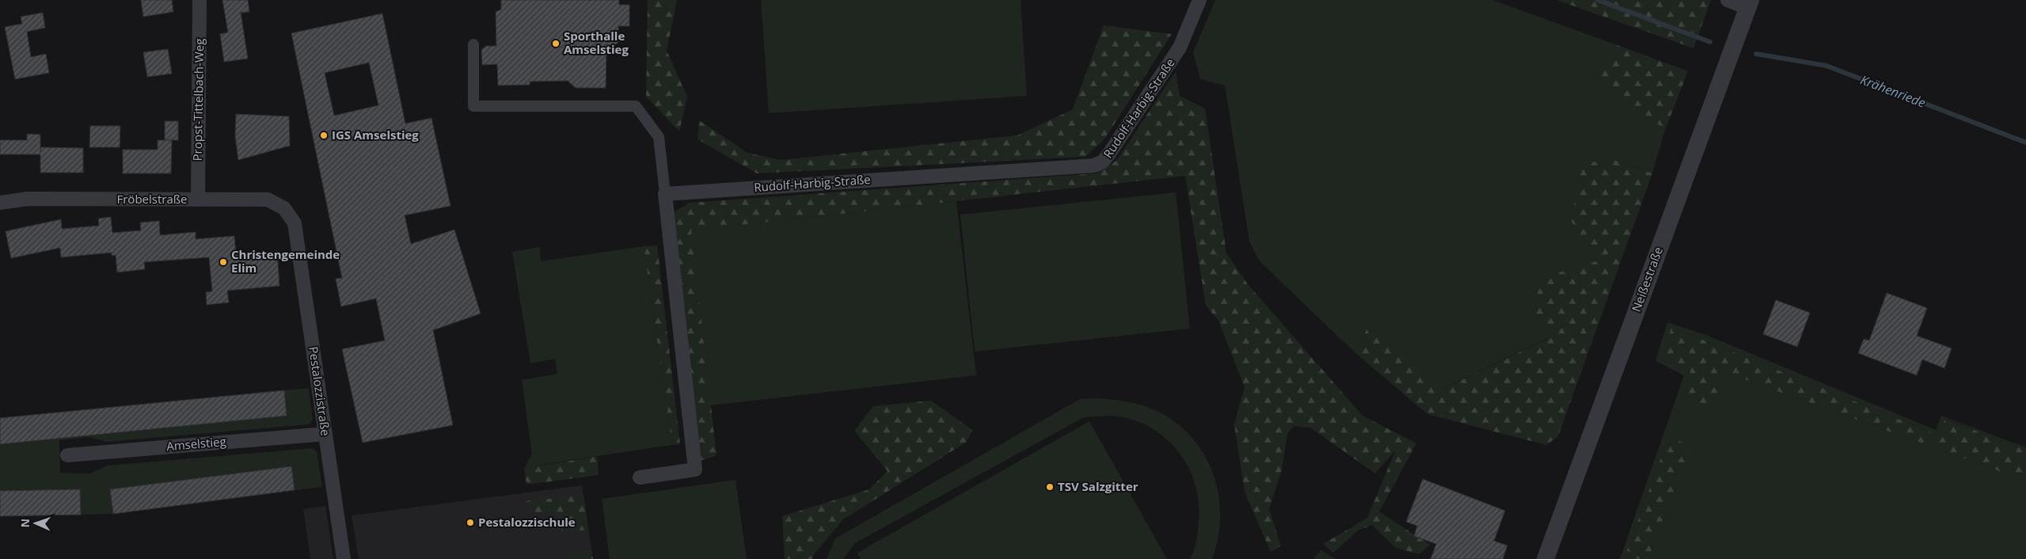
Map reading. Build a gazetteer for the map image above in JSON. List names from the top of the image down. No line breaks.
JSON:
{"streets":{"street":["Propst-Tittelbach-Weg","Rudolf-Harbig-Straße","Fröbelstraße","Neißestraße","Pestalozzistraße","Amselstieg"]},"crossings":[["Propst-Tittelbach-Weg","Fröbelstraße"],["Fröbelstraße","Pestalozzistraße"],["Pestalozzistraße","Amselstieg"]],"water":["Krähenriede"],"places":["Sporthalle Amselstieg","IGS Amselstieg","Christengemeinde Elim","TSV Salzgitter","Pestalozzischule"],"north":"left"}
